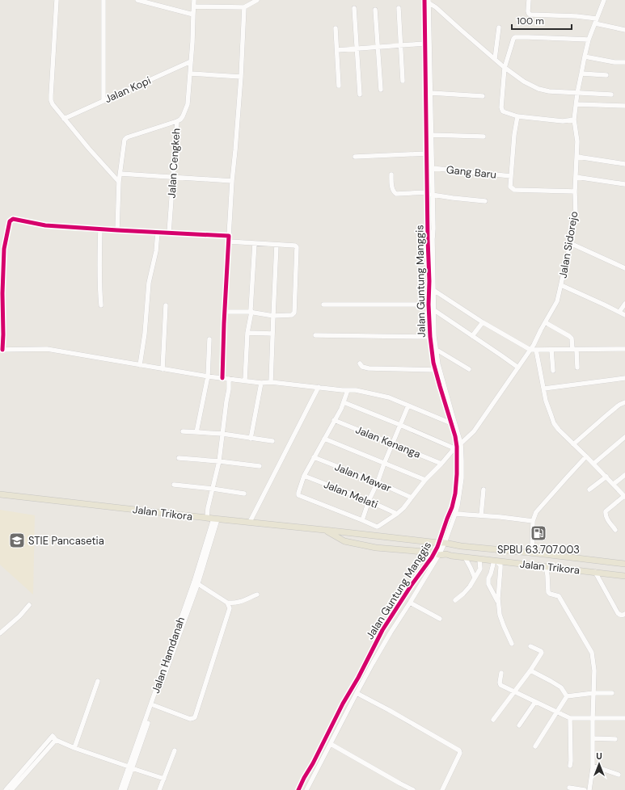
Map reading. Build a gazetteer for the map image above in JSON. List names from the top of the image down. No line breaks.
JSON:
{"streets":{"main road":["Jalan Trikora"],"street":["Jalan Kopi","Jalan Cengkeh","Gang Baru","Jalan Sidorejo","Jalan Guntung Manggis","Jalan Kenanga","Jalan Mawar","Jalan Melati","Jalan Hamdanah"]},"crossings":[["Jalan Kopi","Jalan Cengkeh"],["Gang Baru","Jalan Guntung Manggis"],["Jalan Sidorejo","Jalan Guntung Manggis"],["Jalan Guntung Manggis","Jalan Trikora"],["Jalan Trikora","Jalan Hamdanah"]],"places":{"fuel station":["SPBU 63.707.003"],"school or university":["STIE Pancasetia"]},"scale_bar":"100 m","north":"top"}
